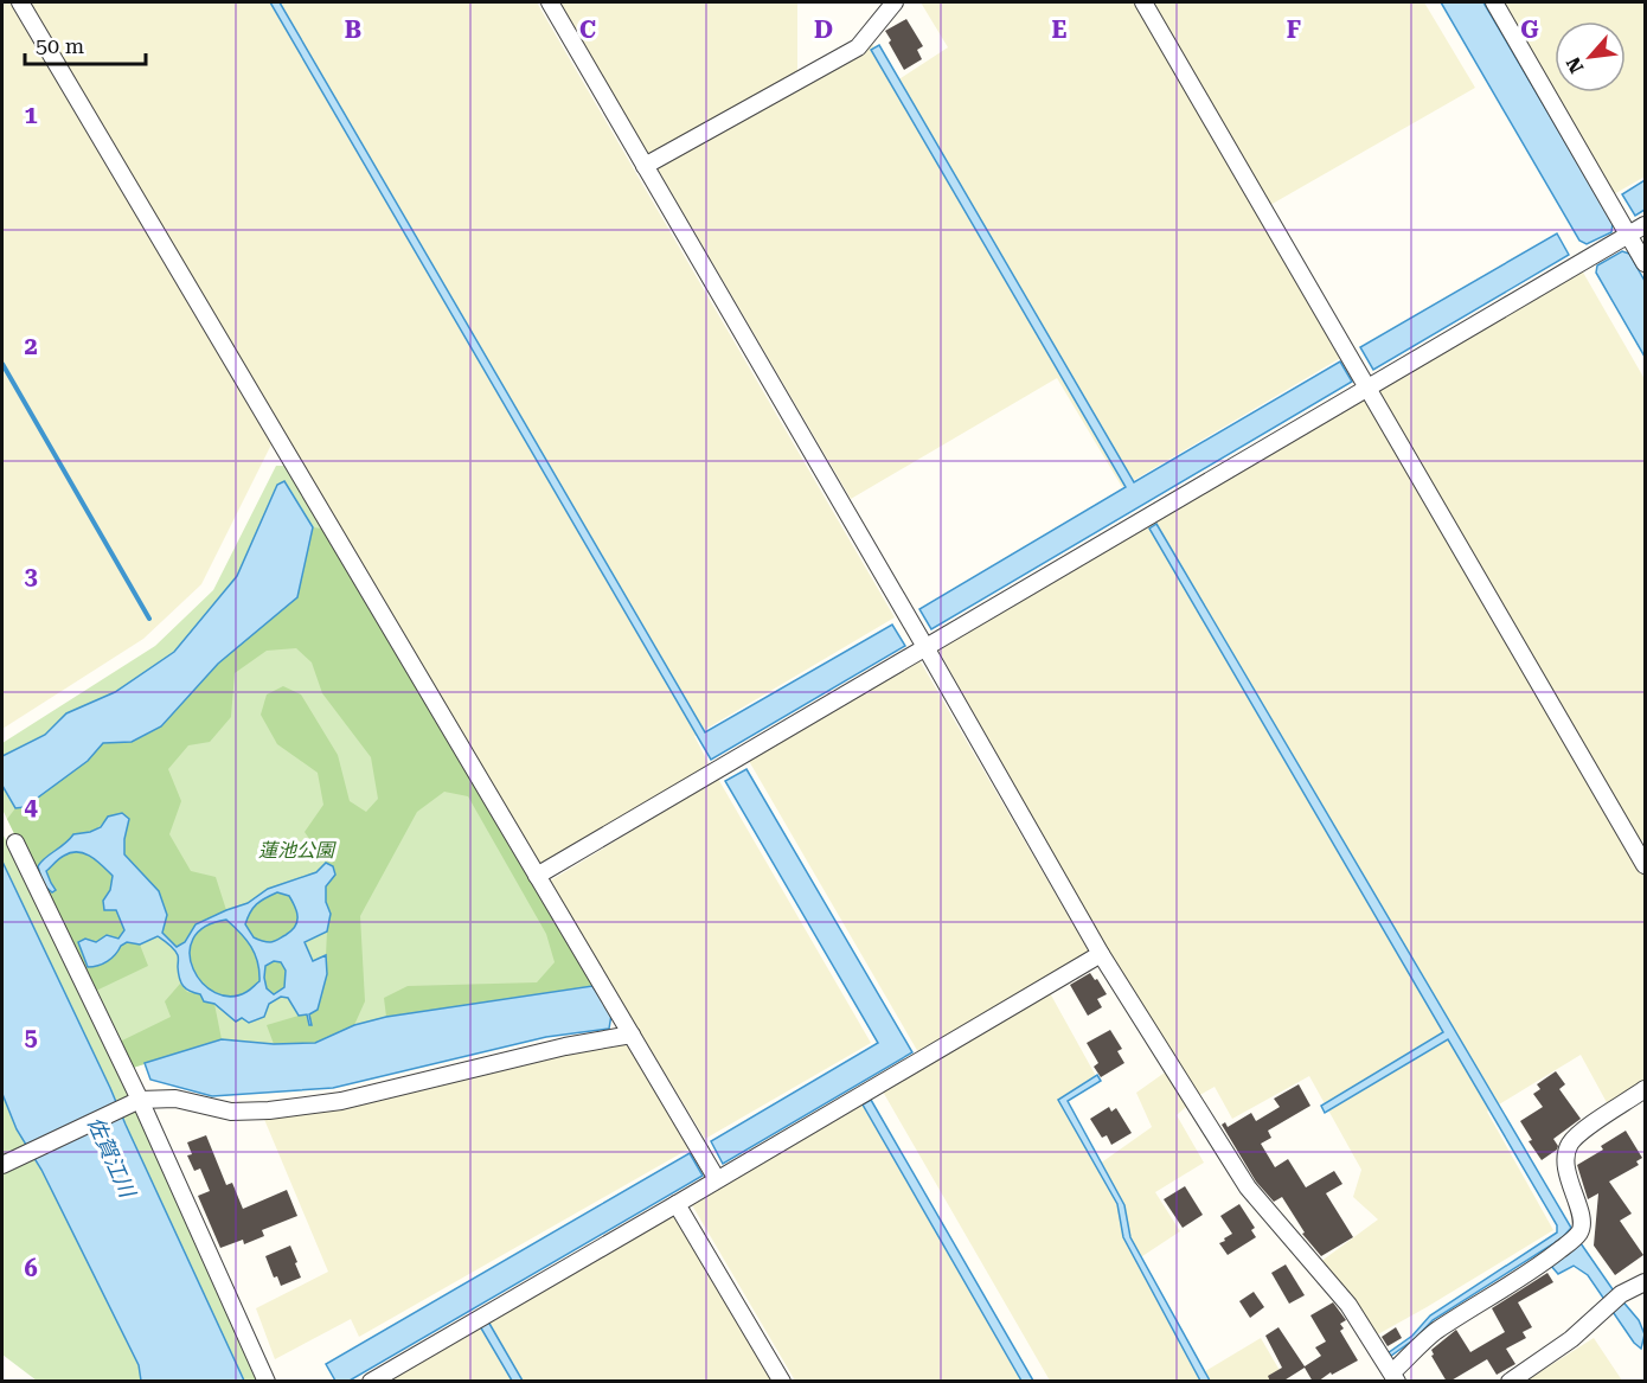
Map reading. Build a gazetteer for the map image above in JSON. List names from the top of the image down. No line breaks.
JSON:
{"water":["佐賀江川"],"parks":["蓮池公園"],"scale_bar":"50 m","north":"bottom left","grid":{"columns":["B","C","D","E","F","G"],"rows":["1","2","3","4","5","6"]}}
